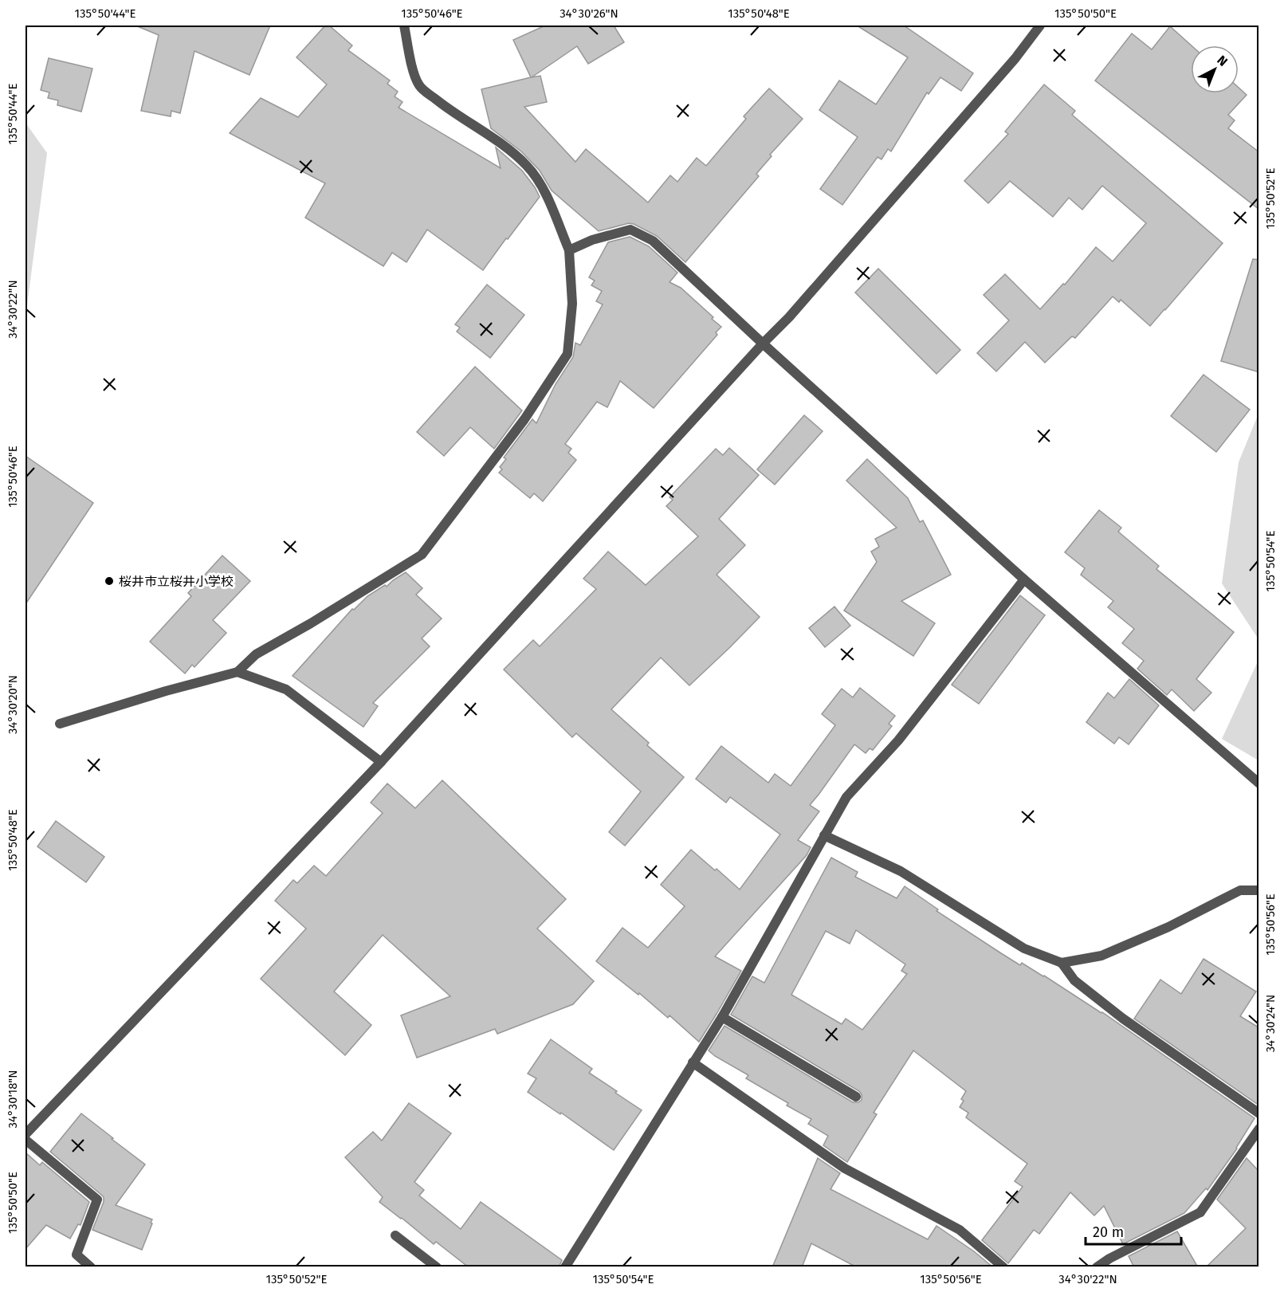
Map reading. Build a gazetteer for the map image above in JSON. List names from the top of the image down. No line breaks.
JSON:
{"places":["桜井市立桜井小学校"],"scale_bar":"20 m","north":"top right","coordinates":["135°50'44\"E","135°50'46\"E","34°30'26\"N","135°50'48\"E","135°50'50\"E","135°50'52\"E","34°30'22\"N","135°50'54\"E","34°30'20\"N","135°50'56\"E","34°30'24\"N","34°30'18\"N"]}
